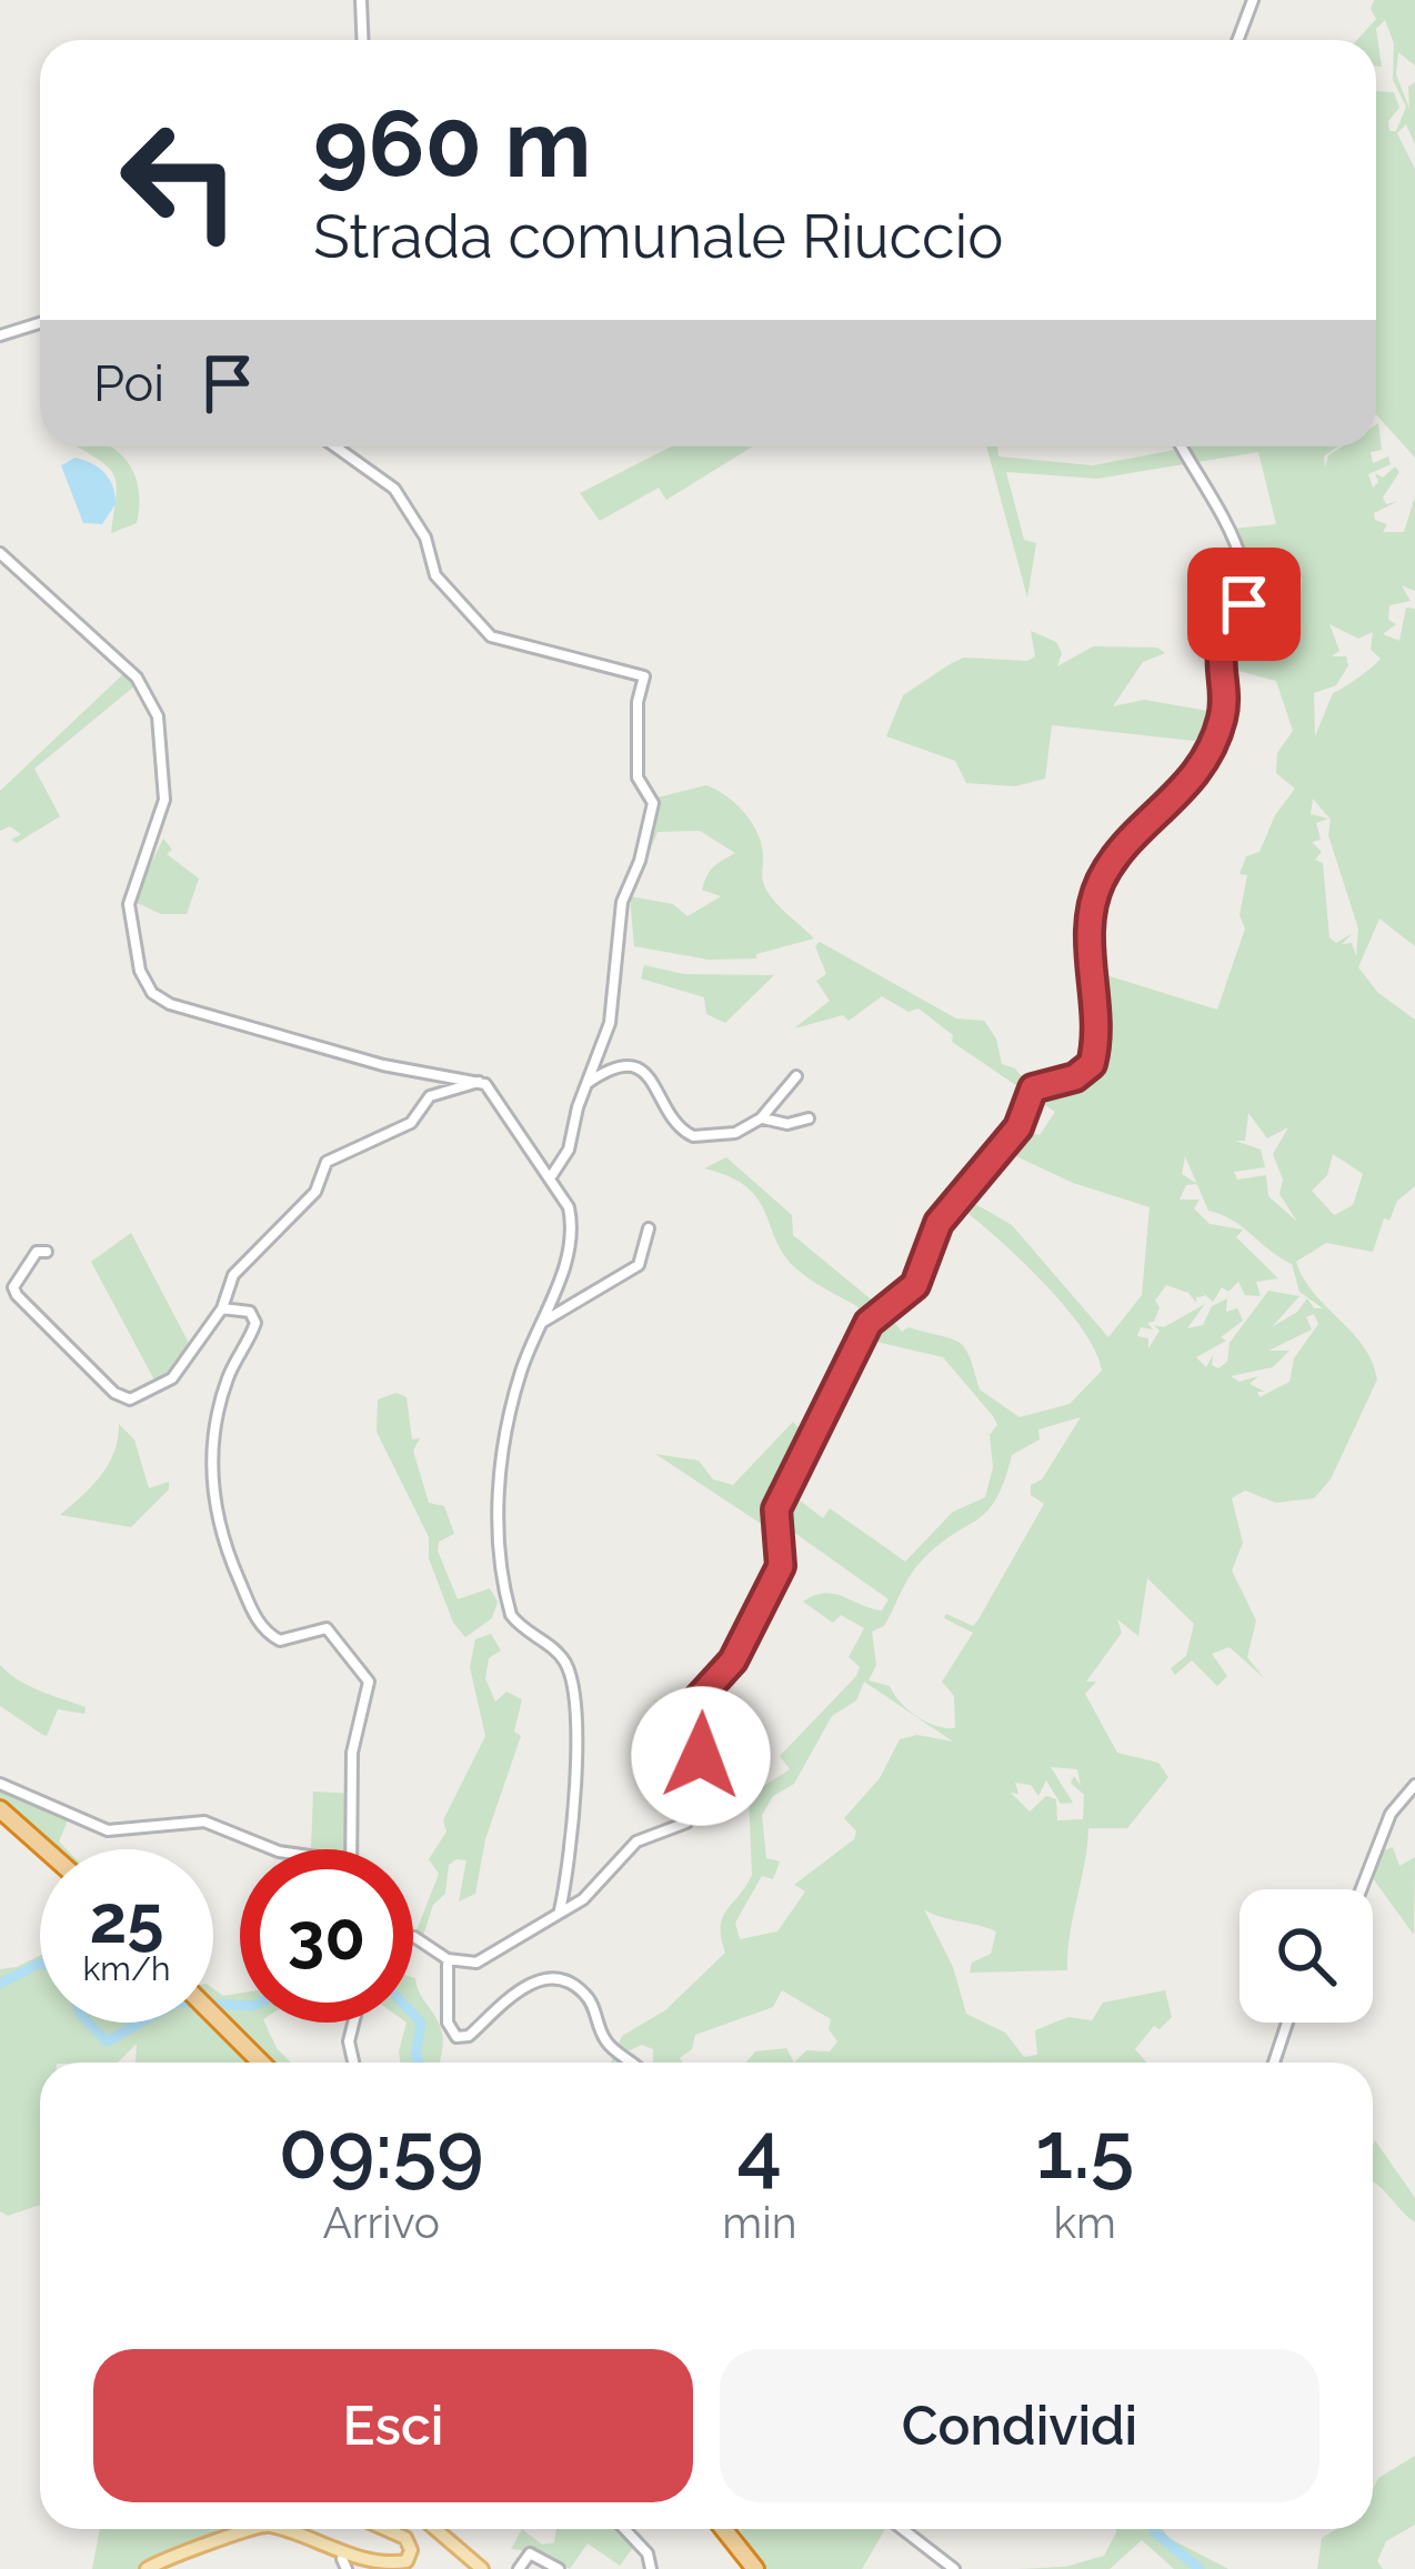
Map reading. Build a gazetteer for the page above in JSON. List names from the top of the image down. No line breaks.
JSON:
{"page":{"turn":["960 m","Strada comunale Riuccio"],"then":"Poi","speed":"25 km/h","limit":"30","eta":["09:59","Arrivo","4","min","1.5","km"],"buttons":["Esci","Condividi"]}}
